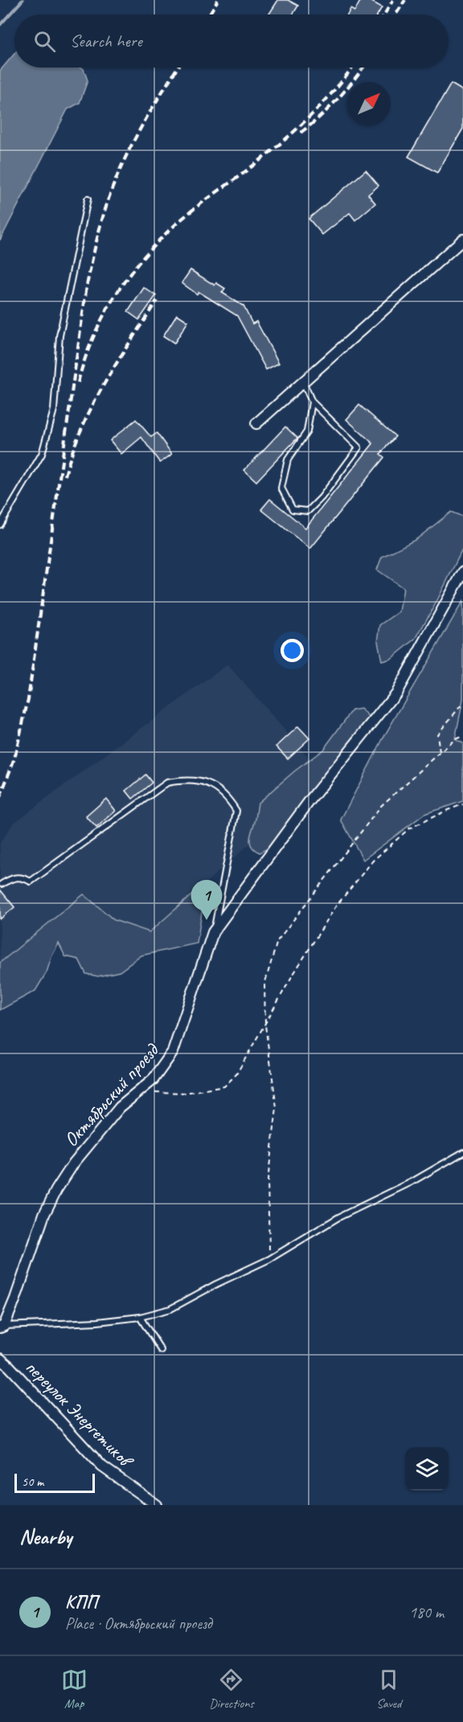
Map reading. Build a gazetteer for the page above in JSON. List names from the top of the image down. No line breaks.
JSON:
{"streets":{"street":["Октябрьский проезд","переулок Энергетиков"]},"scale_bar":"50 m","north":"top right","page":{"search":"Search here","pins":"1","scale":"50 m","heading":"Nearby","list":[{"mark":"1","name":"КПП","note":"Place · Октябрьский проезд","value":"180 m"}],"nav":["Map","Directions","Saved"]}}
